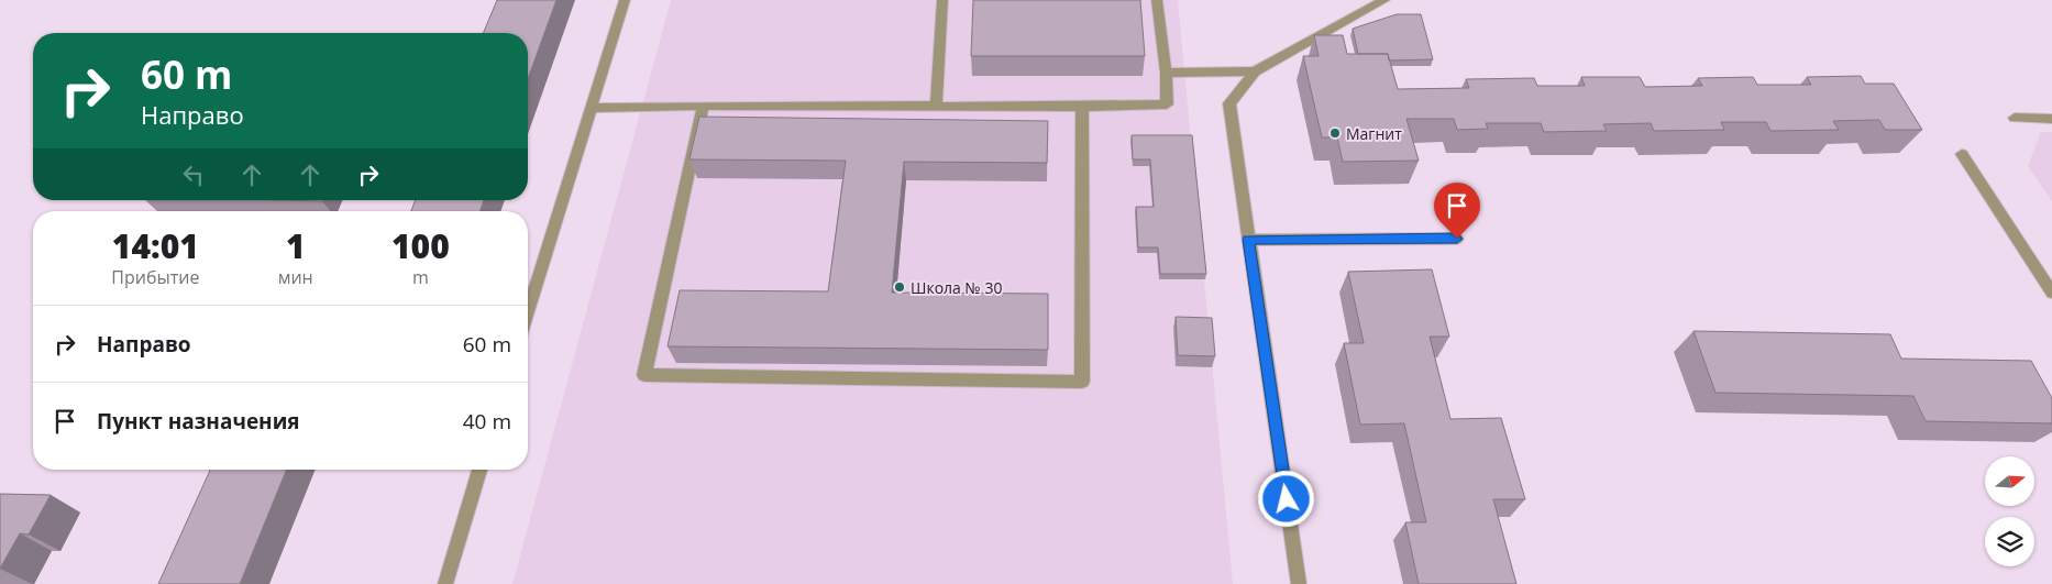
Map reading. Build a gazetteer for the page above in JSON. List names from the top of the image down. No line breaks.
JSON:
{"places":["Магнит","Школа № 30"],"north":"right","page":{"turn":["60 m","Направо"],"eta":["14:01","Прибытие","1","мин","100","m"],"list":[{"name":"Направо","value":"60 m"},{"name":"Пункт назначения","value":"40 m"}]}}
